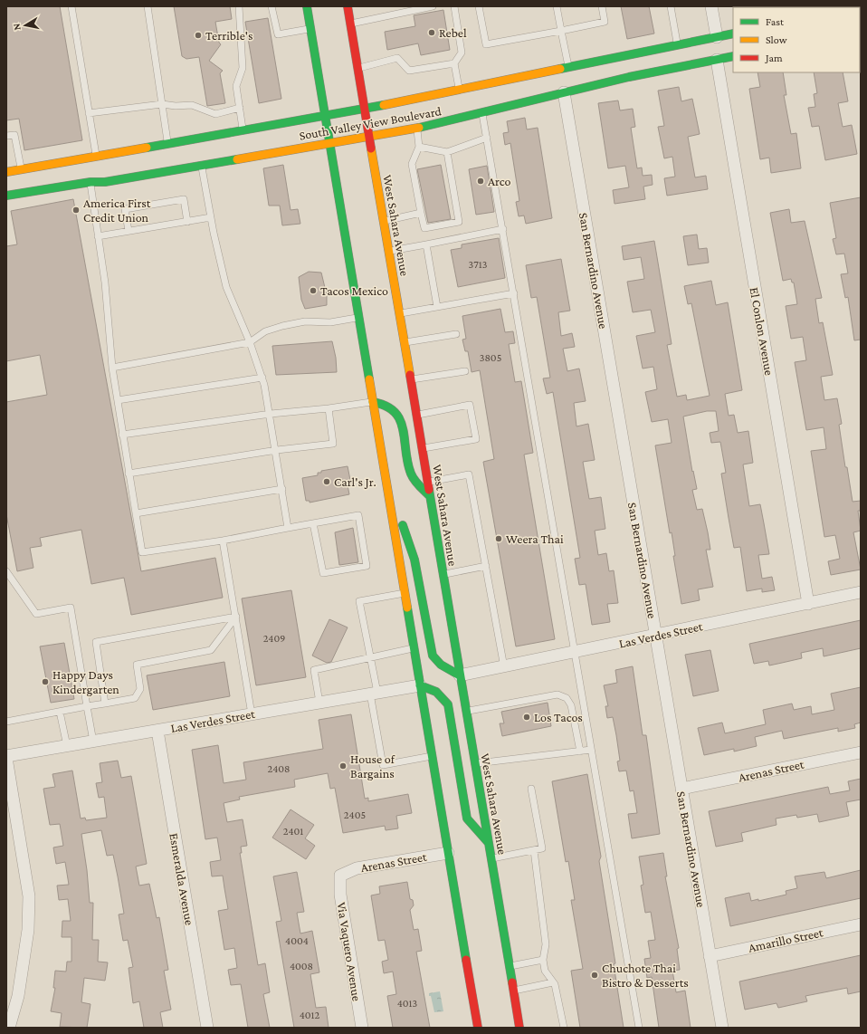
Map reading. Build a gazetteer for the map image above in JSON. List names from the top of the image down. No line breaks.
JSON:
{"streets":{"main road":["South Valley View Boulevard","West Sahara Avenue"],"street":["San Bernardino Avenue","El Conlon Avenue","Las Verdes Street","Arenas Street","Esmeralda Avenue","Amarillo Street","Via Vaquero Avenue"]},"crossings":[["South Valley View Boulevard","West Sahara Avenue"],["South Valley View Boulevard","San Bernardino Avenue"],["South Valley View Boulevard","El Conlon Avenue"],["West Sahara Avenue","Las Verdes Street"],["San Bernardino Avenue","Las Verdes Street"],["San Bernardino Avenue","Arenas Street"],["San Bernardino Avenue","Amarillo Street"],["El Conlon Avenue","Las Verdes Street"],["Las Verdes Street","Esmeralda Avenue"],["Arenas Street","Via Vaquero Avenue"]],"places":["Rebel","Terrible's","Arco","America First Credit Union","Tacos Mexico","Carl's Jr.","Weera Thai","Happy Days Kindergarten","Los Tacos","House of Bargains","Chuchote Thai Bistro & Desserts"],"house_numbers":["3713","3805","2409","2408","2405","2401","4004","4008","4013","4012"],"legend":["Fast","Slow","Jam"],"north":"left"}
